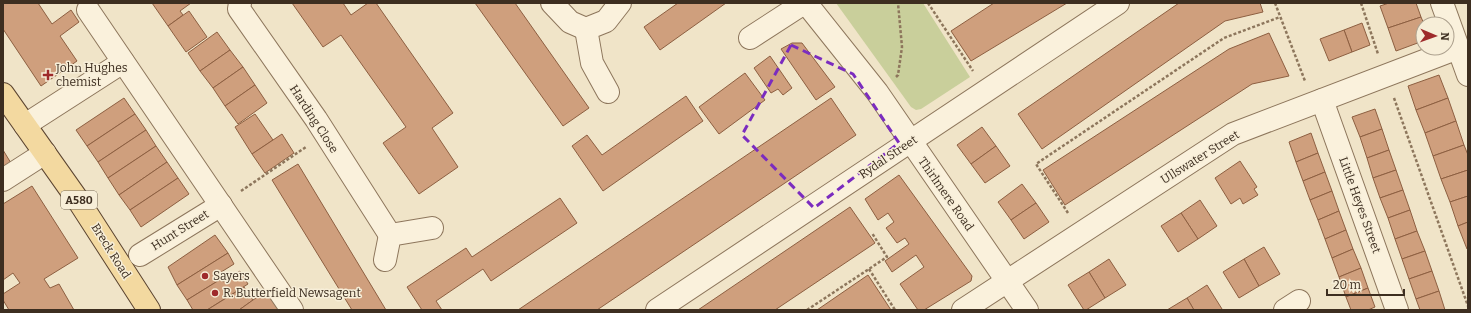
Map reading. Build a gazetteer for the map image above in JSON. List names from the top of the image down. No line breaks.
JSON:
{"streets":{"main road":["A580","Breck Road"],"street":["Harding Close","Rydal Street","Ullswater Street","Thirlmere Road","Little Heyes Street","Hunt Street"]},"crossings":[["Rydal Street","Thirlmere Road"],["Ullswater Street","Thirlmere Road"],["Ullswater Street","Little Heyes Street"]],"places":{"health":["John Hughes chemist"],"other":["Sayers","R. Butterfield Newsagent"]},"scale_bar":"20 m","north":"right"}
